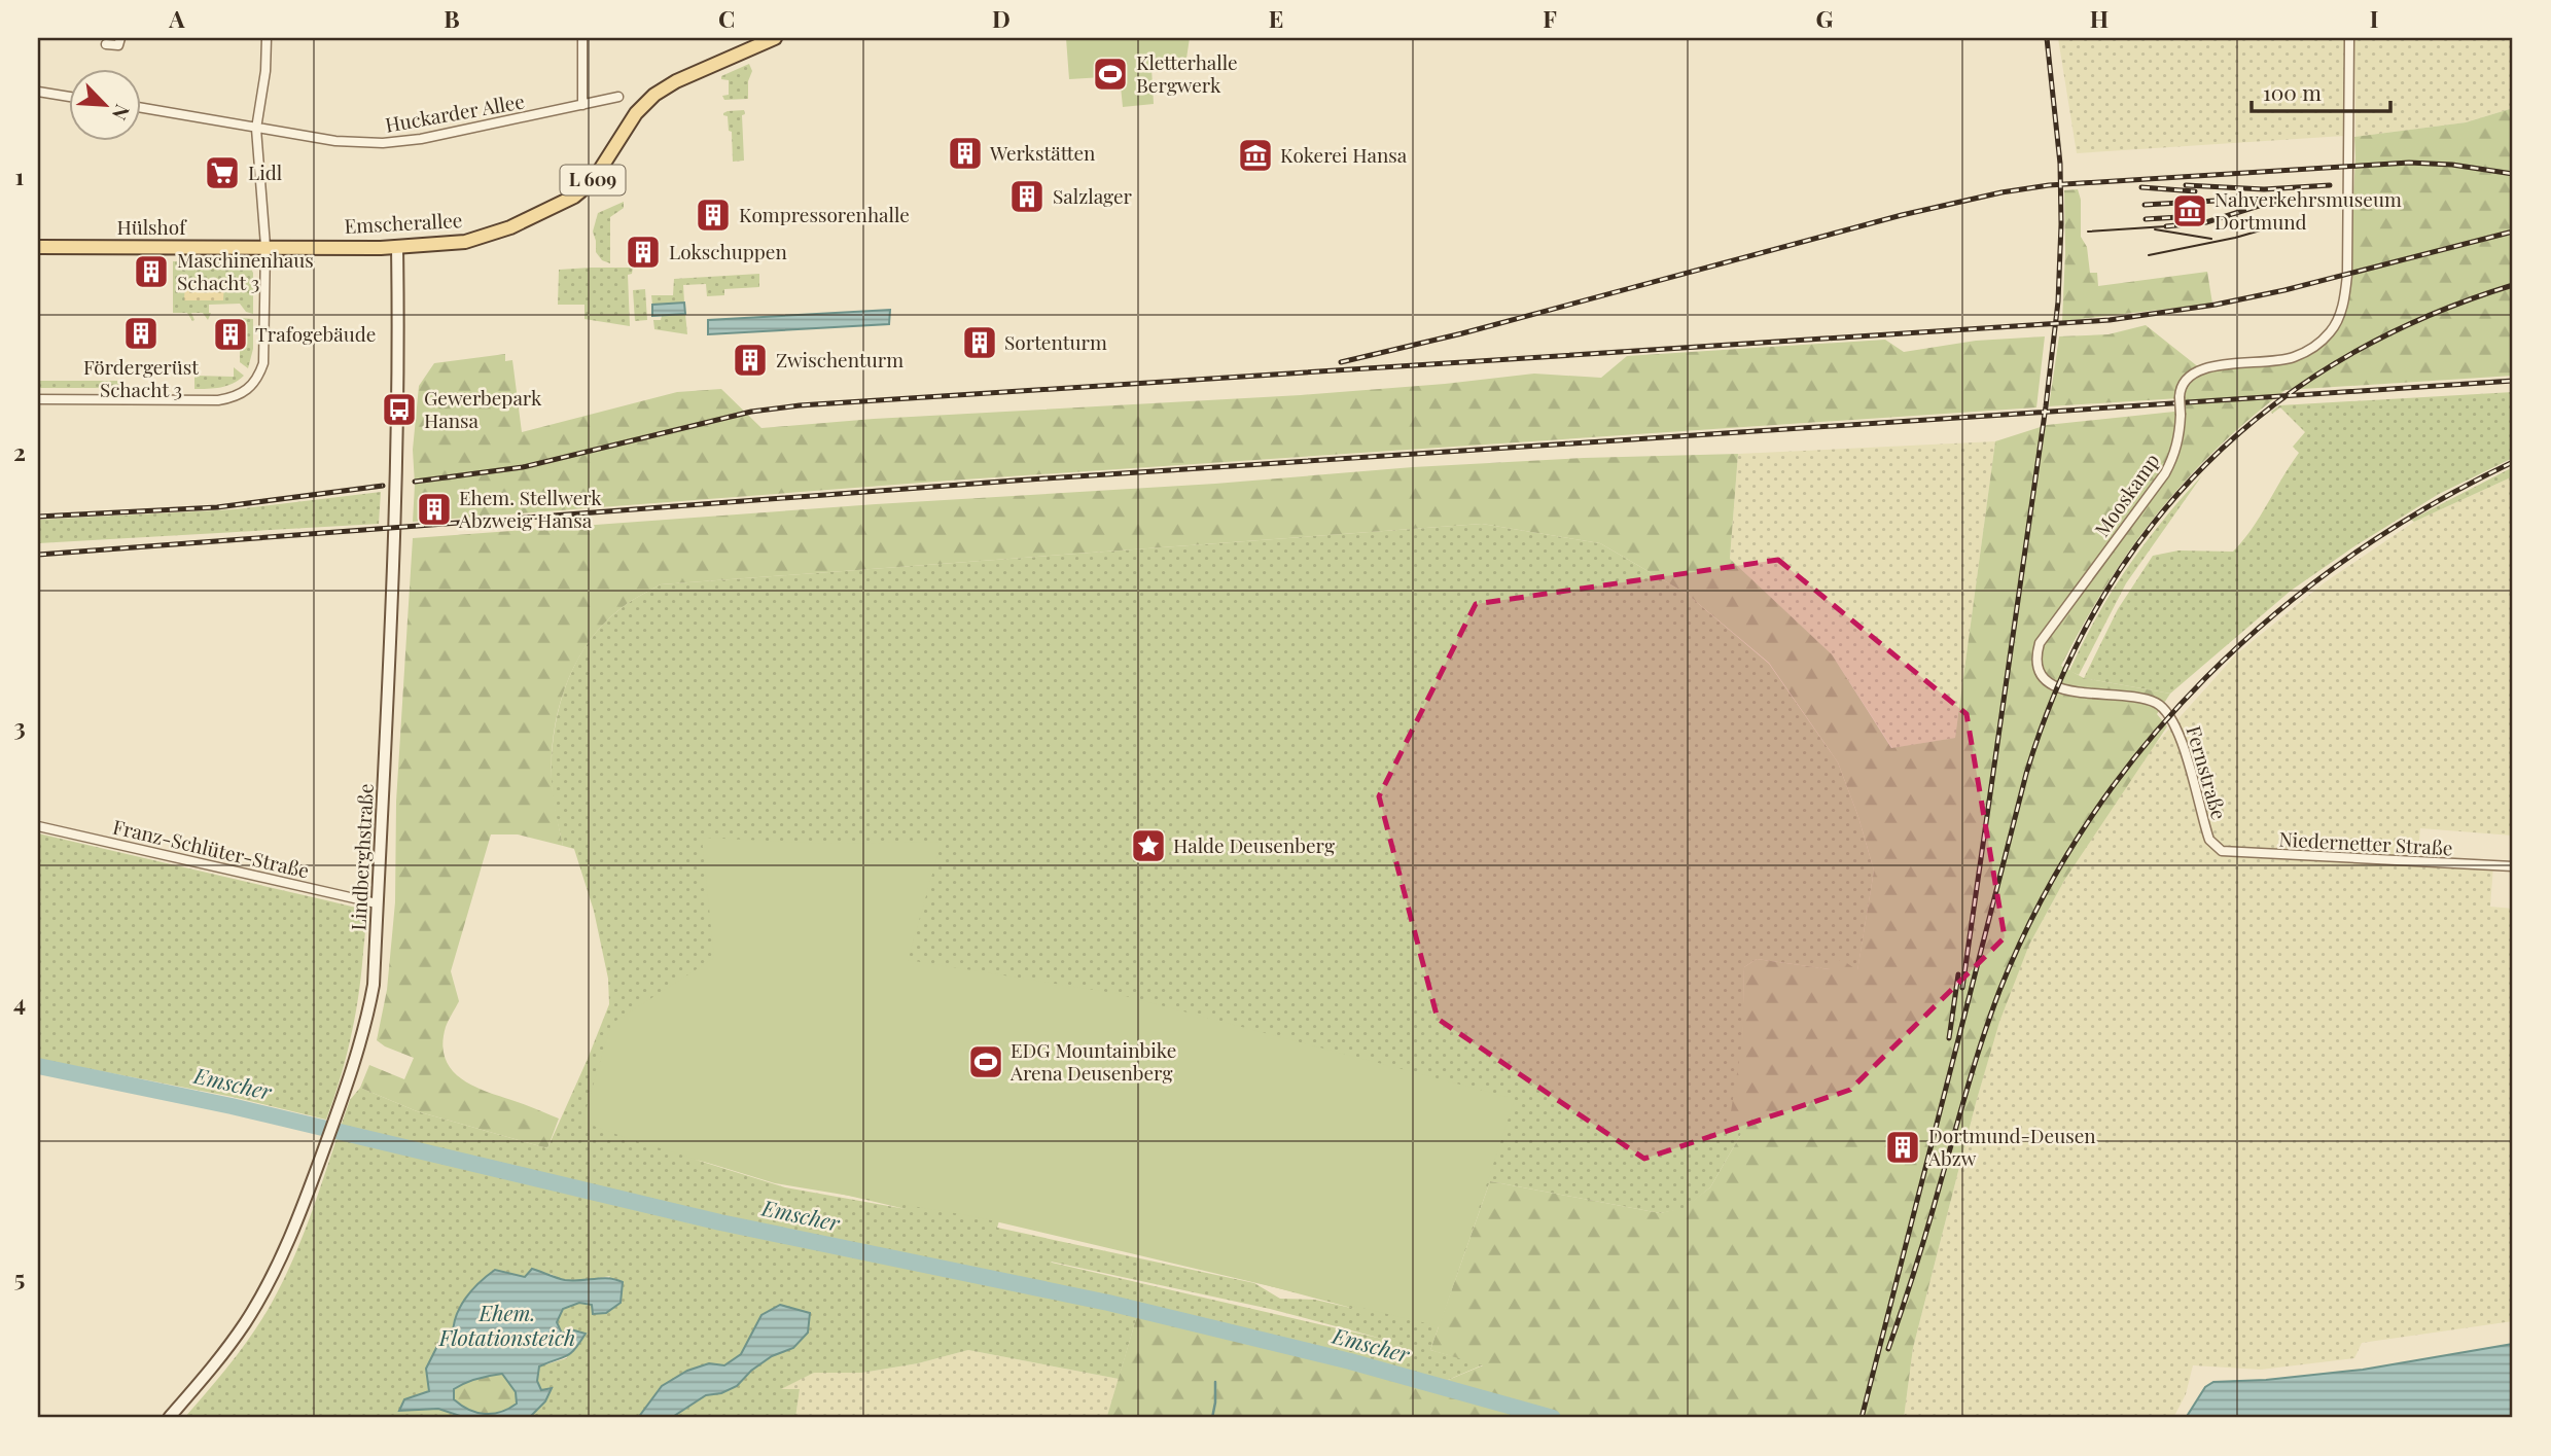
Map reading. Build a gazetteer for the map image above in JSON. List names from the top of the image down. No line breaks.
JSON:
{"streets":{"main road":["L 609","Emscherallee","Hülshof","Lindberghstraße"],"street":["Huckarder Allee","Mooskamp","Fernstraße","Niedernetter Straße","Franz-Schlüter-Straße"]},"crossings":[["Emscherallee","Hülshof"],["Emscherallee","Lindberghstraße"],["Mooskamp","Fernstraße"],["Fernstraße","Niedernetter Straße"],["Franz-Schlüter-Straße","Lindberghstraße"]],"water":["Emscher","Ehem. Flotationsteich"],"places":{"sports":["Kletterhalle Bergwerk","EDG Mountainbike Arena Deusenberg"],"building":["Werkstätten","Salzlager","Kompressorenhalle","Lokschuppen","Maschinenhaus Schacht 3","Fördergerüst Schacht 3","Trafogebäude","Sortenturm","Zwischenturm","Ehem. Stellwerk Abzweig Hansa","Dortmund-Deusen Abzw"],"museum":["Kokerei Hansa","Nahverkehrsmuseum Dortmund"],"supermarket":["Lidl"],"bus stop":["Gewerbepark Hansa"],"place":["Halde Deusenberg"]},"scale_bar":"100 m","north":"bottom right","grid":{"columns":["A","B","C","D","E","F","G","H","I"],"rows":["1","2","3","4","5"]}}
